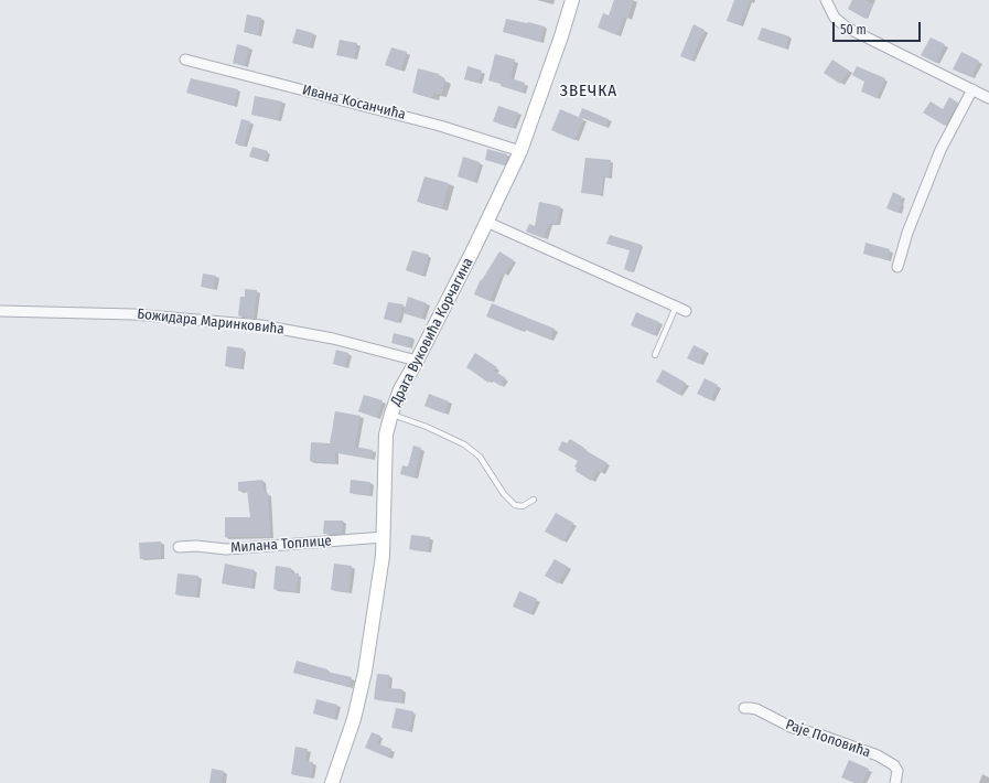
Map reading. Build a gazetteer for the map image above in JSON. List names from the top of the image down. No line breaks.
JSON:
{"streets":{"street":["Ивана Косанчића","Божидара Маринковића","Драга Вуковића Корчагина","Милана Топлице","Раје Поповића"]},"crossings":[["Ивана Косанчића","Драга Вуковића Корчагина"],["Божидара Маринковића","Драга Вуковића Корчагина"],["Драга Вуковића Корчагина","Милана Топлице"]],"districts":["ЗВЕЧКА"],"scale_bar":"50 m"}
